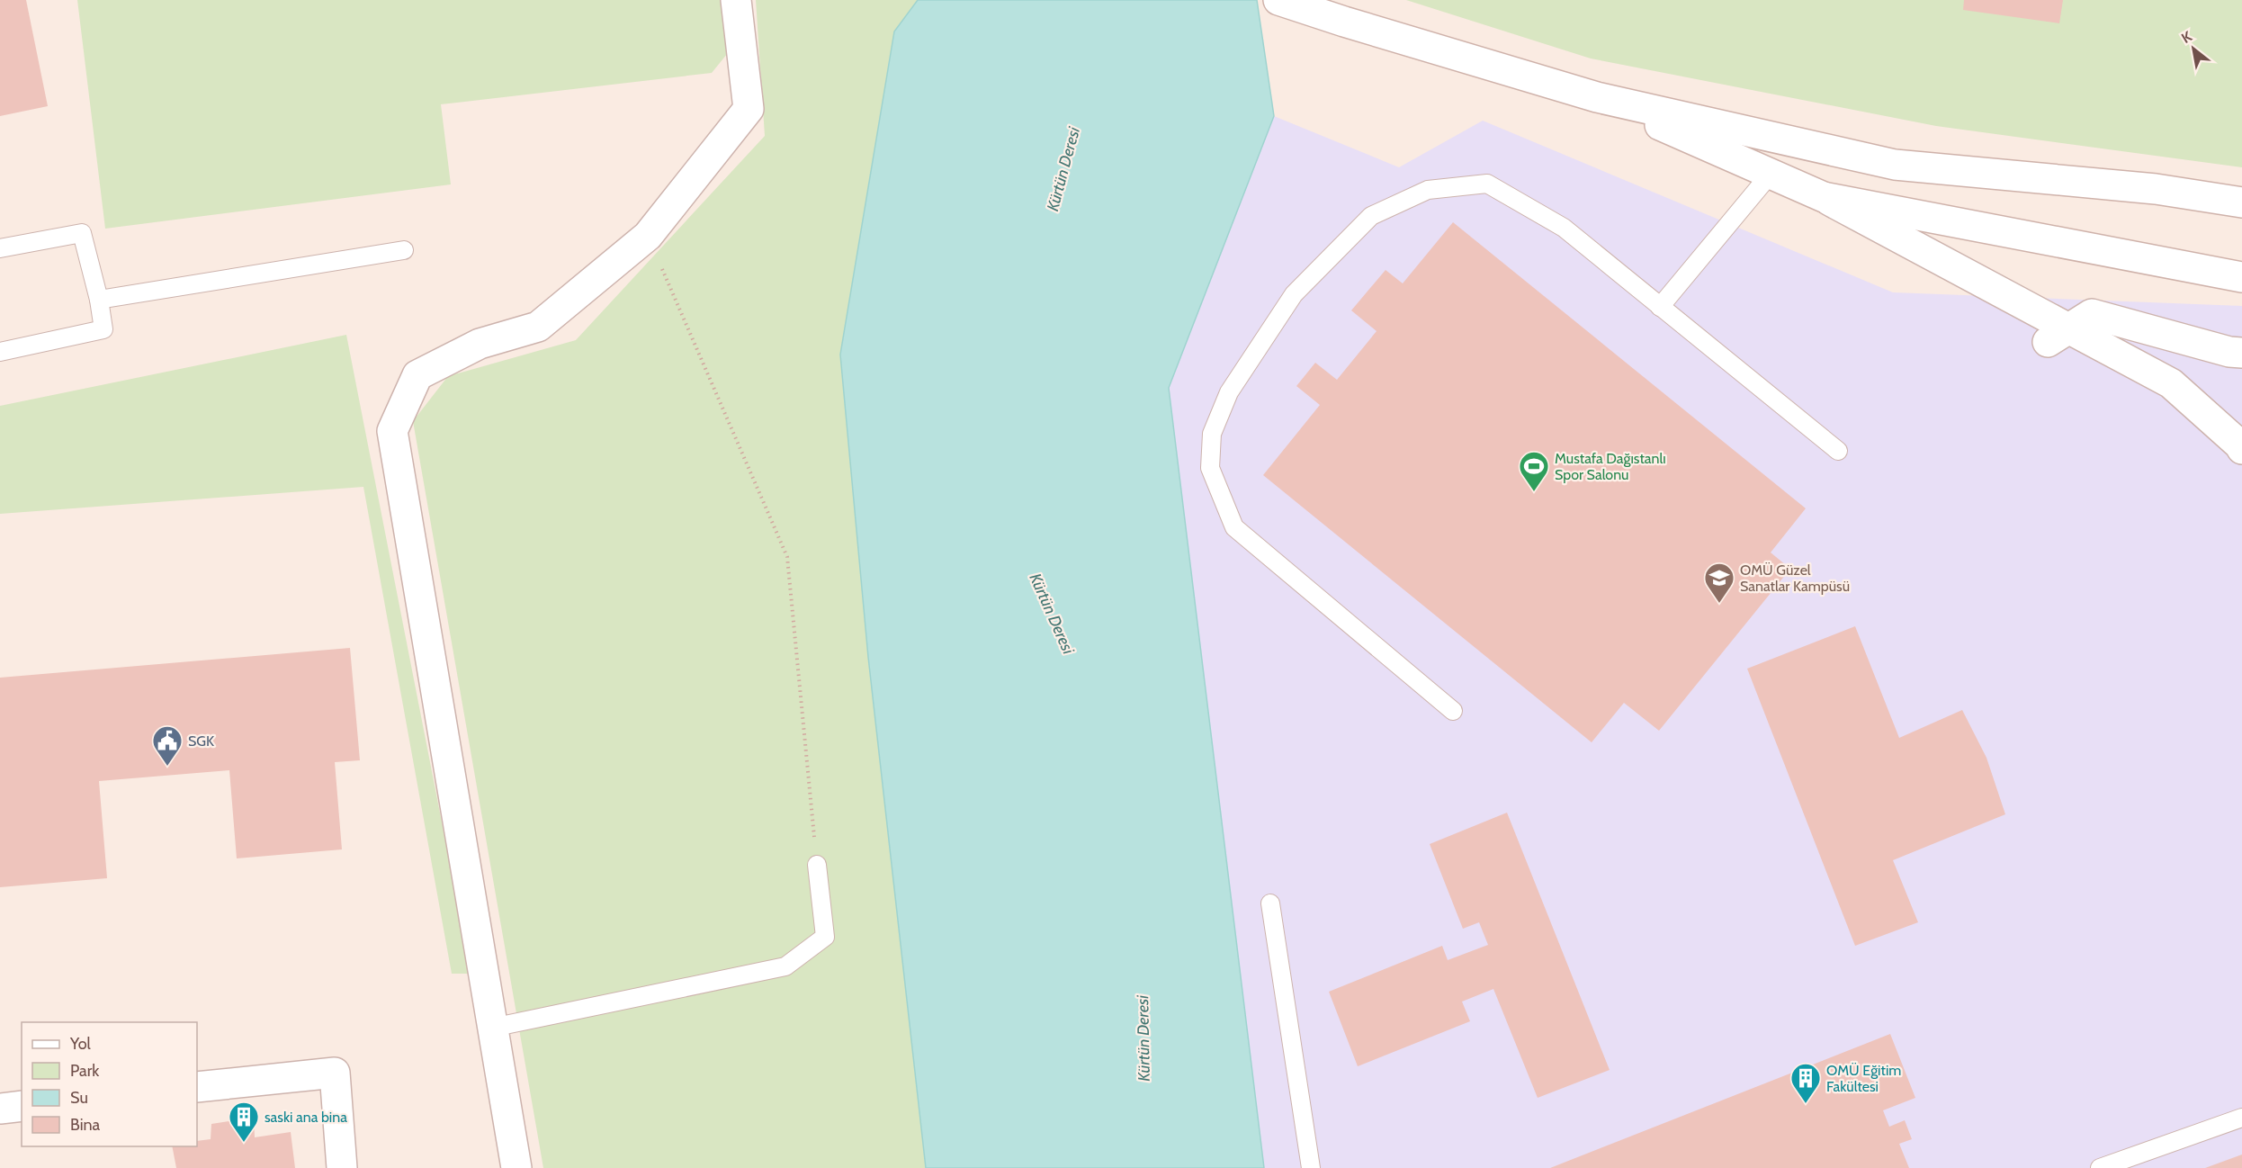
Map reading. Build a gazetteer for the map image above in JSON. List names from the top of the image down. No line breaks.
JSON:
{"water":["Kürtün Deresi"],"places":{"sports":["Mustafa Dağıstanlı Spor Salonu"],"school or university":["OMÜ Güzel Sanatlar Kampüsü"],"public building":["SGK"],"building":["OMÜ Eğitim Fakültesi","saski ana bina"]},"legend":["Yol","Park","Su","Bina"],"north":"top left"}
